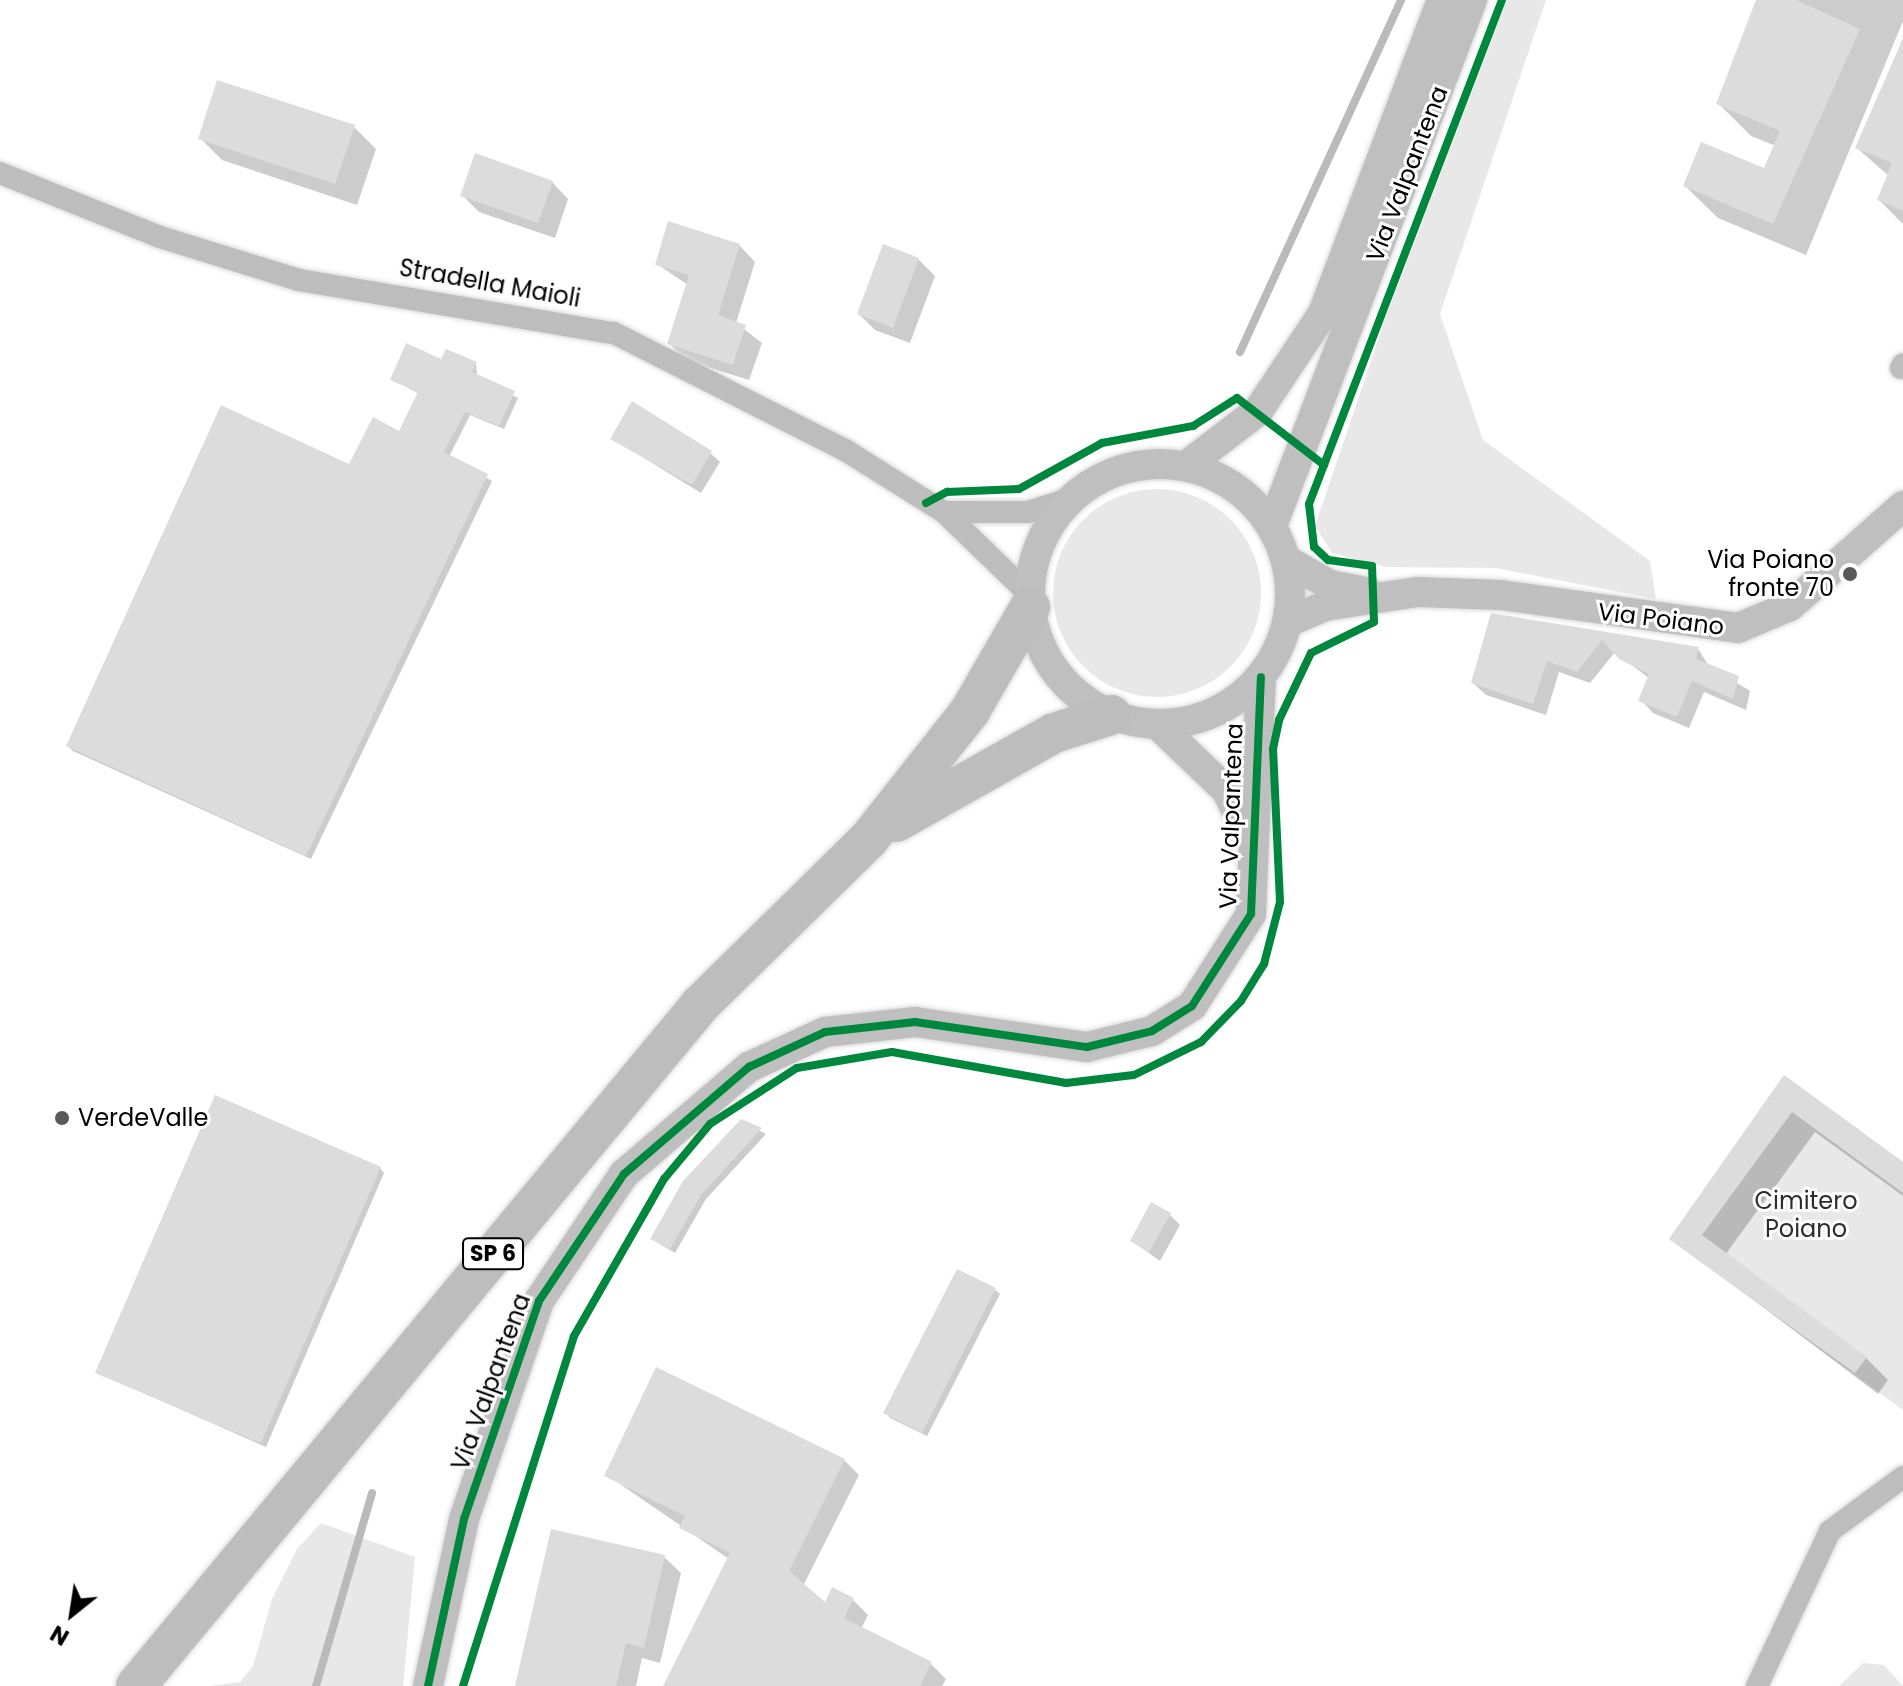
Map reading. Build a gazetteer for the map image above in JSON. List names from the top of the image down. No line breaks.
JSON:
{"streets":{"highway":["Via Valpantena","SP 6"],"street":["Stradella Maioli","Via Poiano"]},"crossings":[["Via Valpantena","Stradella Maioli"],["Via Valpantena","Via Poiano"],["Via Valpantena","SP 6"],["Stradella Maioli","Via Poiano"]],"parks":["Cimitero Poiano"],"places":["Via Poiano fronte 70","VerdeValle"],"north":"bottom left"}
